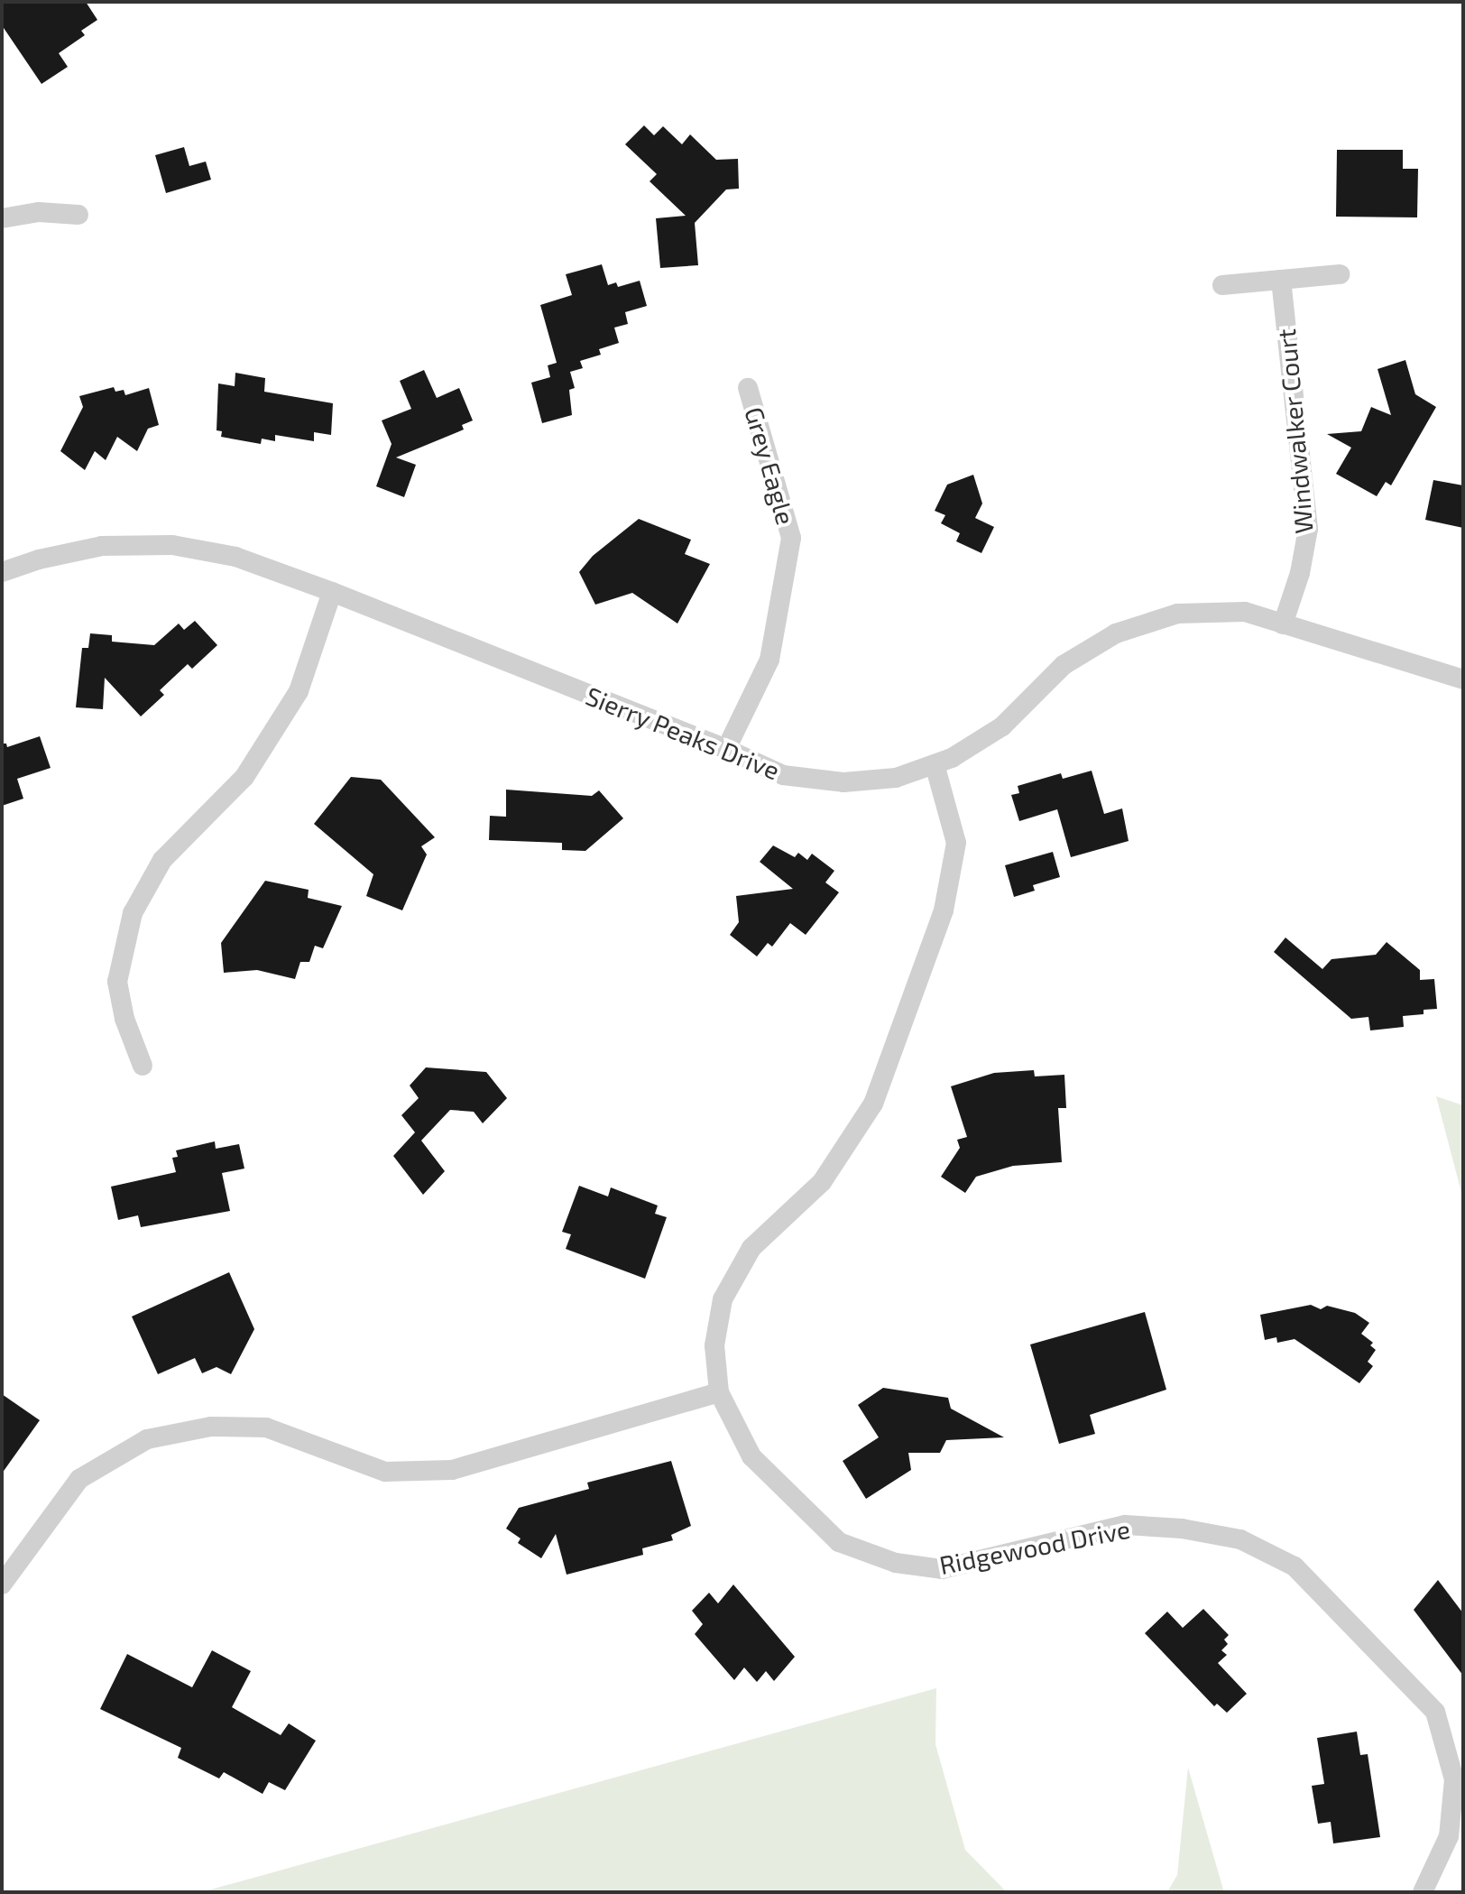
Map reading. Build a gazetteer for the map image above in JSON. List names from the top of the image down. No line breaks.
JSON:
{"streets":{"street":["Windwalker Court","Grey Eagle","Sierry Peaks Drive","Ridgewood Drive"]},"crossings":[["Windwalker Court","Sierry Peaks Drive"],["Grey Eagle","Sierry Peaks Drive"],["Sierry Peaks Drive","Ridgewood Drive"]]}
